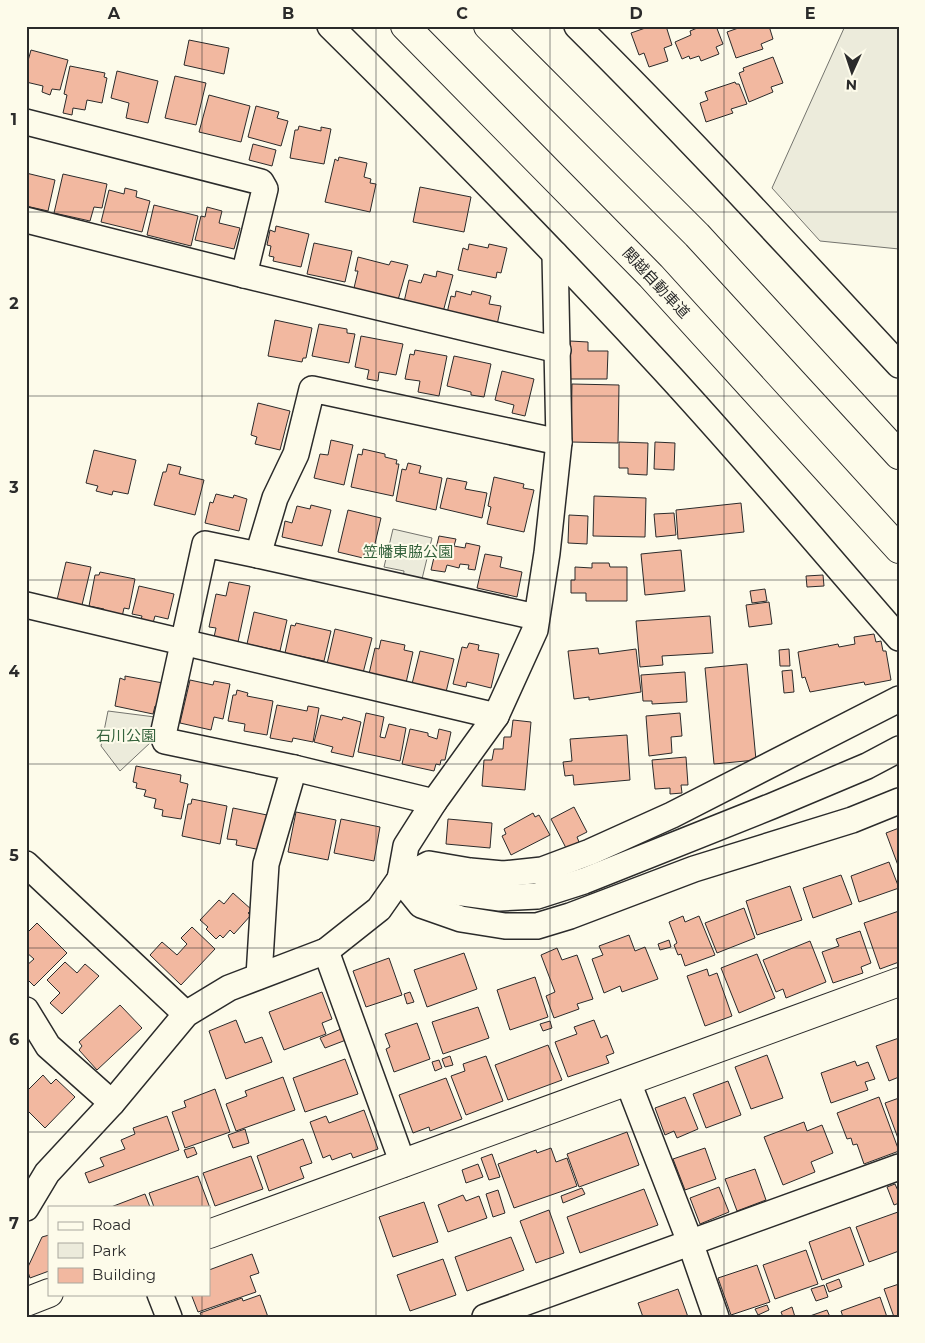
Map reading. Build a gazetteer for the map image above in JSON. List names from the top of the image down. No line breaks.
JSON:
{"streets":{"main road":["関越自動車道"]},"parks":["笠幡東脇公園","石川公園"],"legend":["Road","Park","Building"],"north":"bottom","grid":{"columns":["A","B","C","D","E"],"rows":["1","2","3","4","5","6","7"]}}
